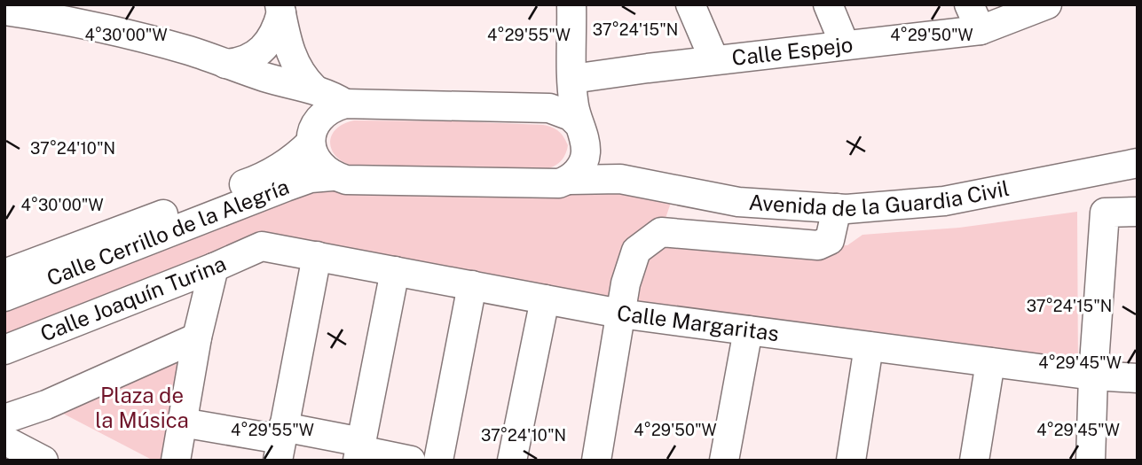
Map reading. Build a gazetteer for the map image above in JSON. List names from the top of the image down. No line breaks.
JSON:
{"streets":{"street":["Calle Espejo","Avenida de la Guardia Civil","Calle Cerrillo de la Alegría","Calle Joaquín Turina","Calle Margaritas"]},"crossings":[["Avenida de la Guardia Civil","Calle Cerrillo de la Alegría"],["Calle Joaquín Turina","Calle Margaritas"]],"parks":["Plaza de la Música"],"coordinates":["37°24'15\"N","4°30'00\"W","4°29'55\"W","4°29'50\"W","37°24'10\"N","4°29'45\"W"]}
